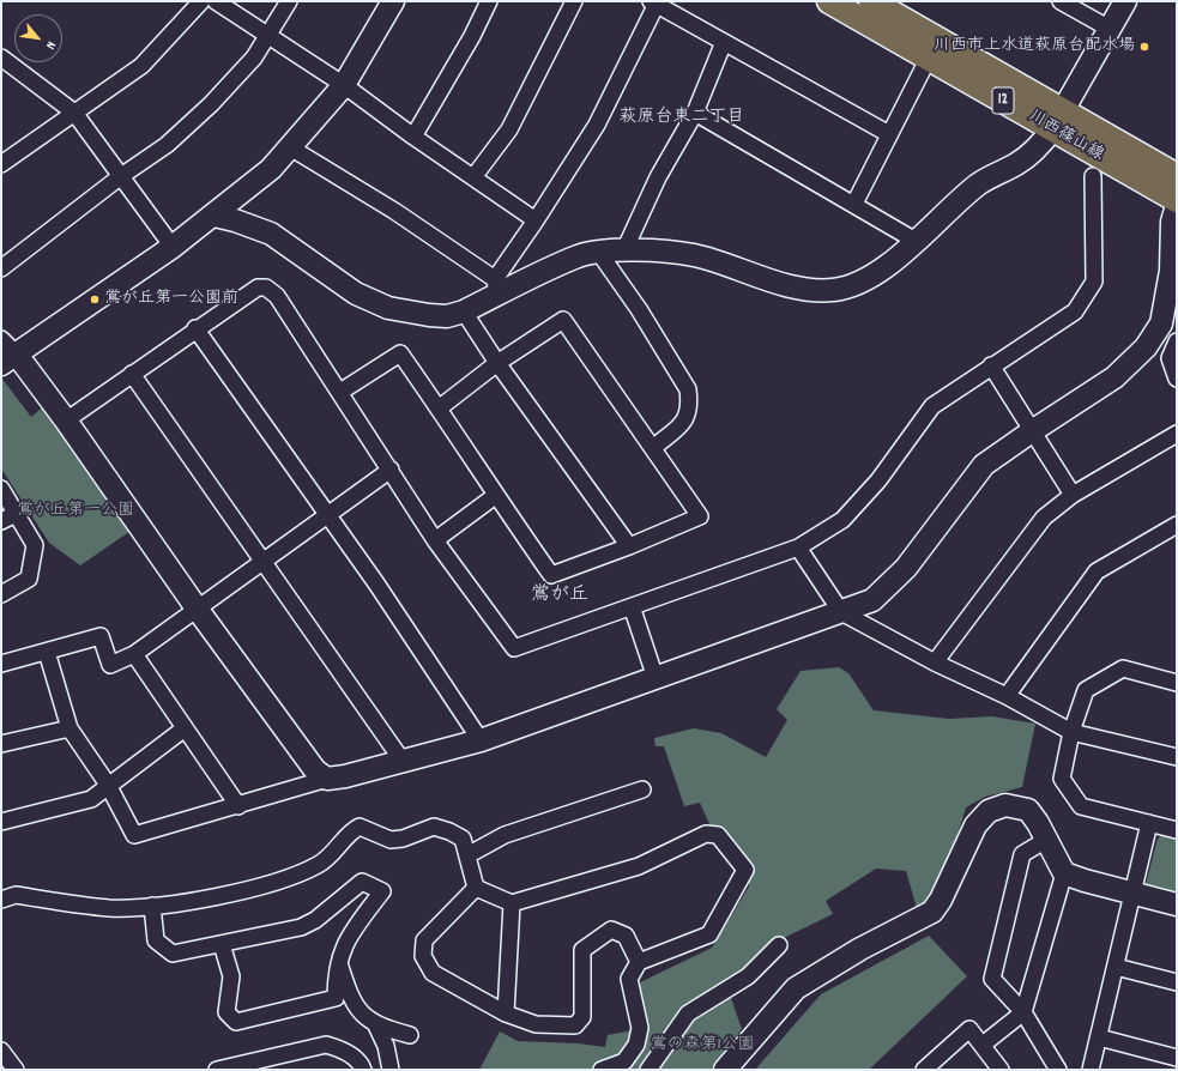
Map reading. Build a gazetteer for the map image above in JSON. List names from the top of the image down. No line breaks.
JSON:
{"streets":{"main road":["12","川西篠山線"]},"districts":["萩原台東二丁目","鴬が丘"],"parks":["鴬が丘第一公園","鴬の森第1公園"],"places":["川西市上水道萩原台配水場","鴬が丘第一公園前"],"north":"bottom right"}
